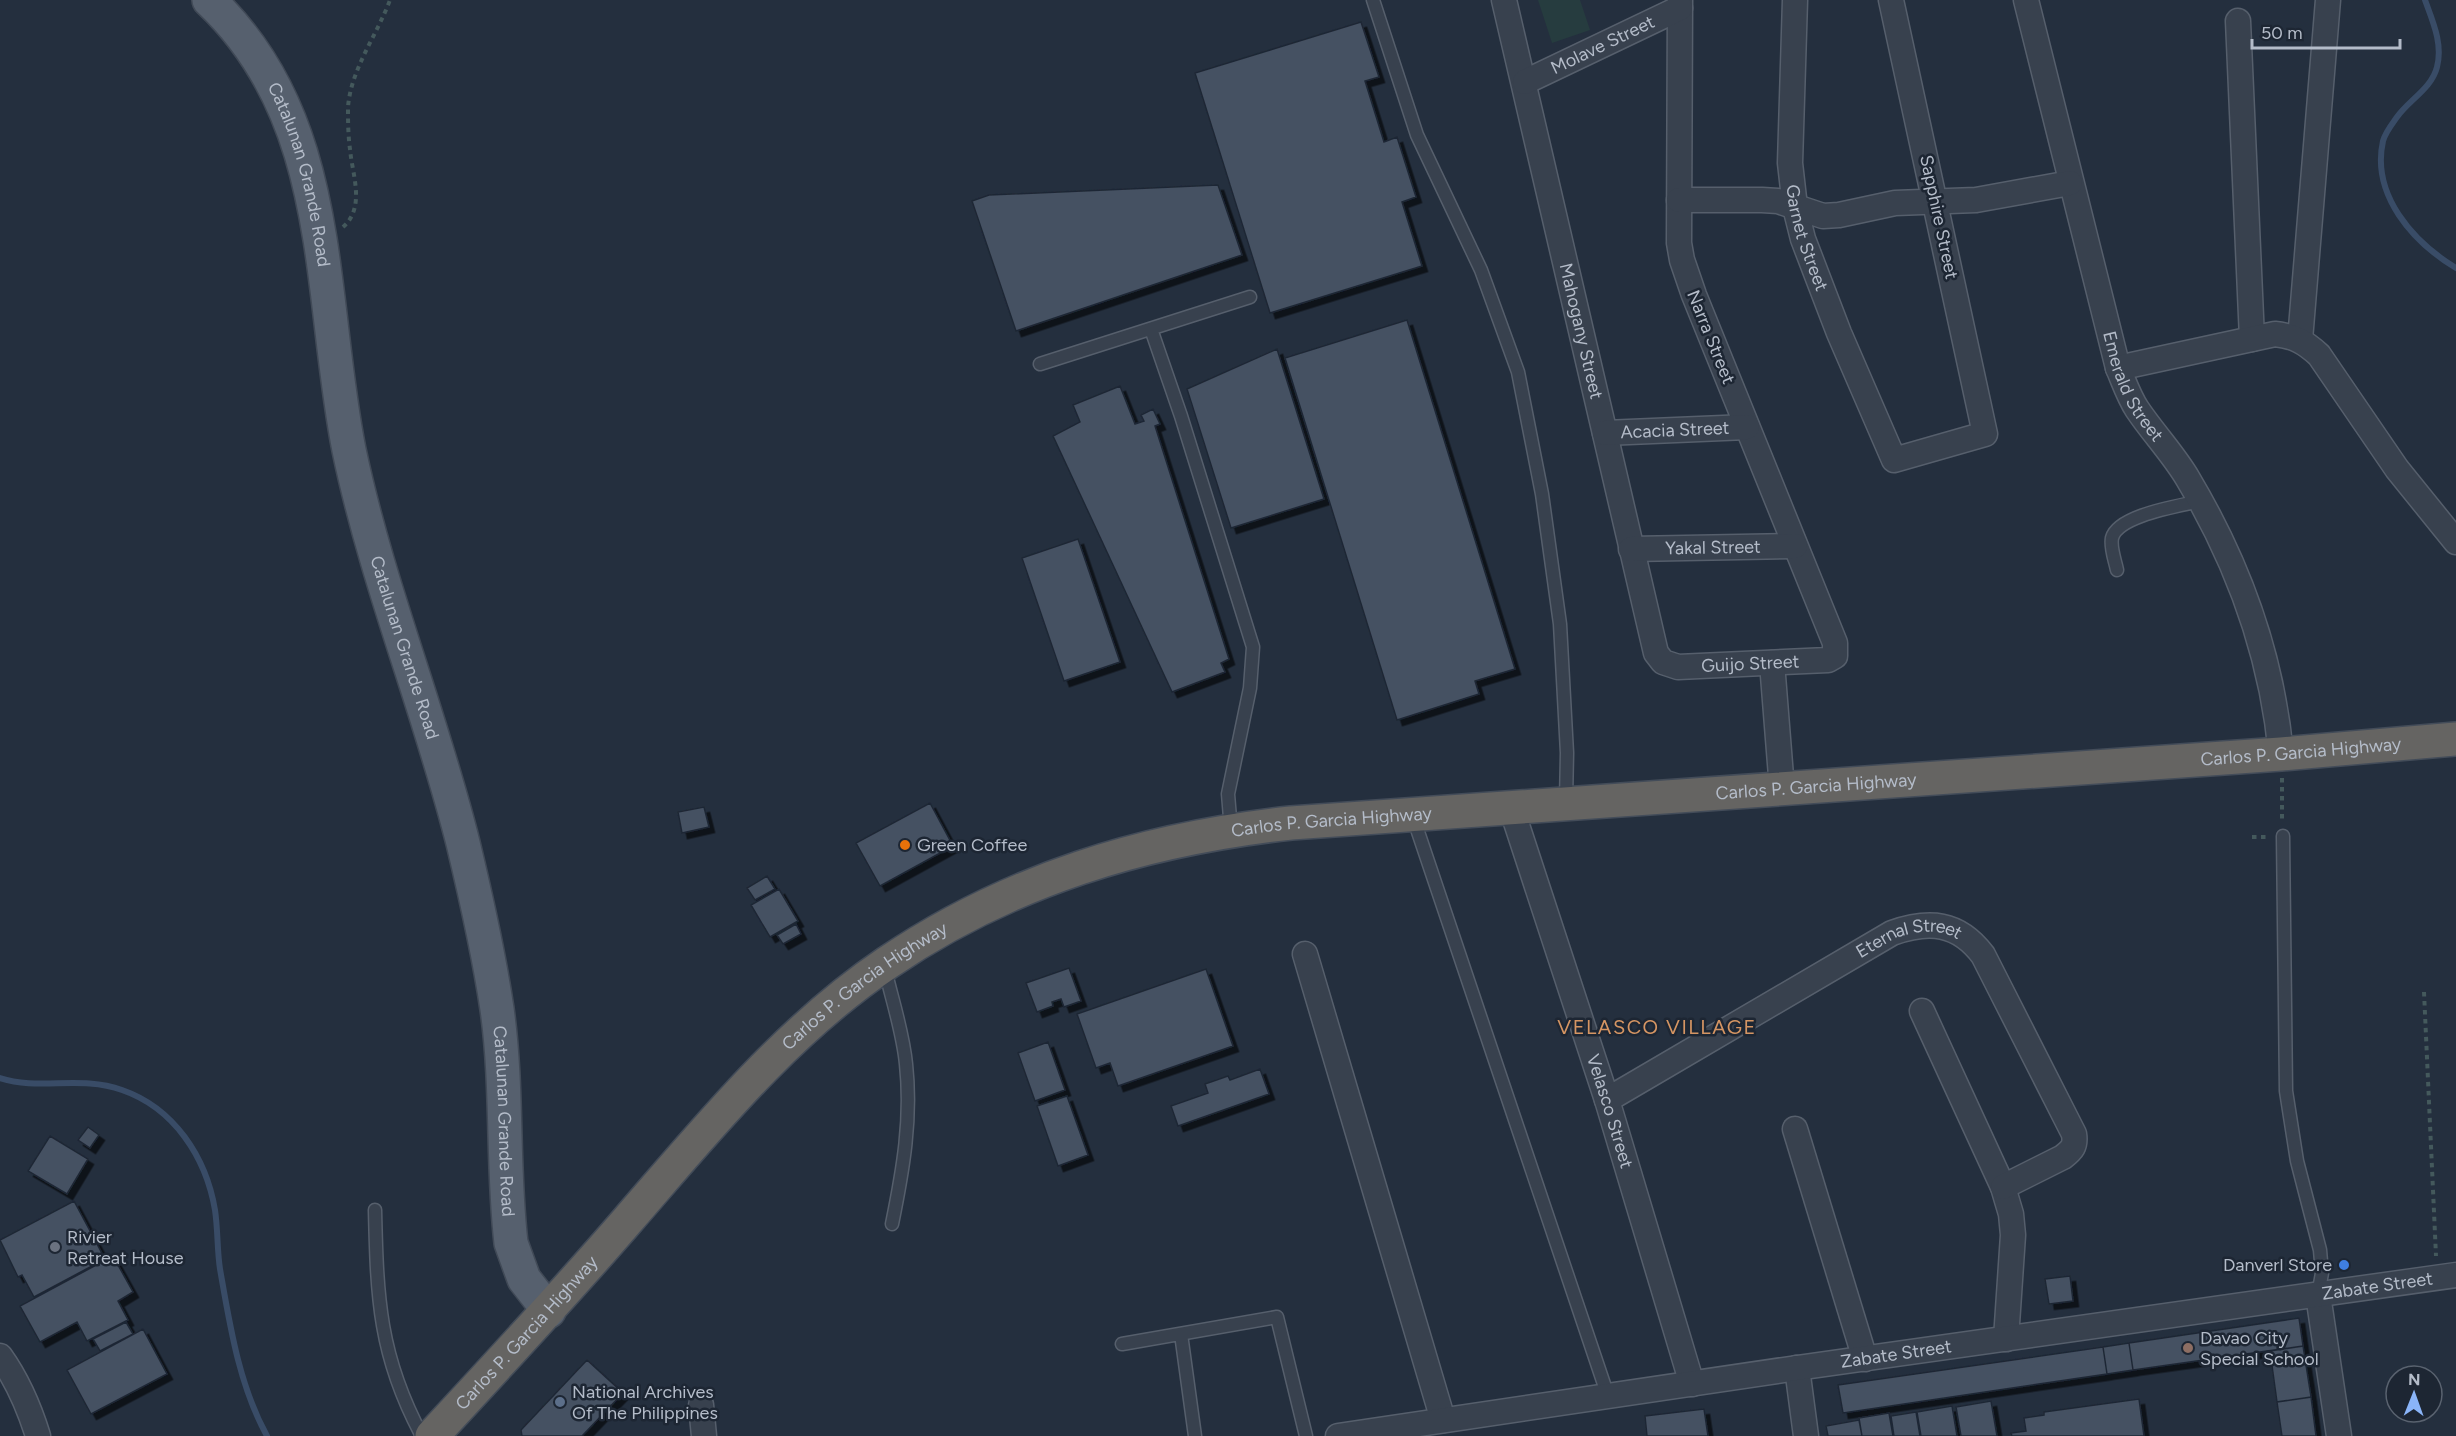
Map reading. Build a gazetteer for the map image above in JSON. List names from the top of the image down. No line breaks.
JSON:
{"streets":{"highway":["Carlos P. Garcia Highway"],"main road":["Catalunan Grande Road"],"street":["Molave Street","Sapphire Street","Garnet Street","Mahogany Street","Narra Street","Emerald Street","Acacia Street","Yakal Street","Guijo Street","Eternal Street","Velasco Street","Zabate Street"]},"crossings":[["Molave Street","Mahogany Street"],["Molave Street","Narra Street"],["Catalunan Grande Road","Carlos P. Garcia Highway"],["Sapphire Street","Garnet Street"],["Mahogany Street","Acacia Street"],["Mahogany Street","Yakal Street"],["Mahogany Street","Guijo Street"],["Narra Street","Acacia Street"],["Narra Street","Yakal Street"],["Narra Street","Guijo Street"],["Emerald Street","Carlos P. Garcia Highway"],["Carlos P. Garcia Highway","Velasco Street"],["Eternal Street","Velasco Street"],["Velasco Street","Zabate Street"]],"districts":["VELASCO VILLAGE"],"places":["Green Coffee","Rivier Retreat House","Danverl Store","Davao City Special School","National Archives Of The Philippines"],"scale_bar":"50 m","north":"top"}
